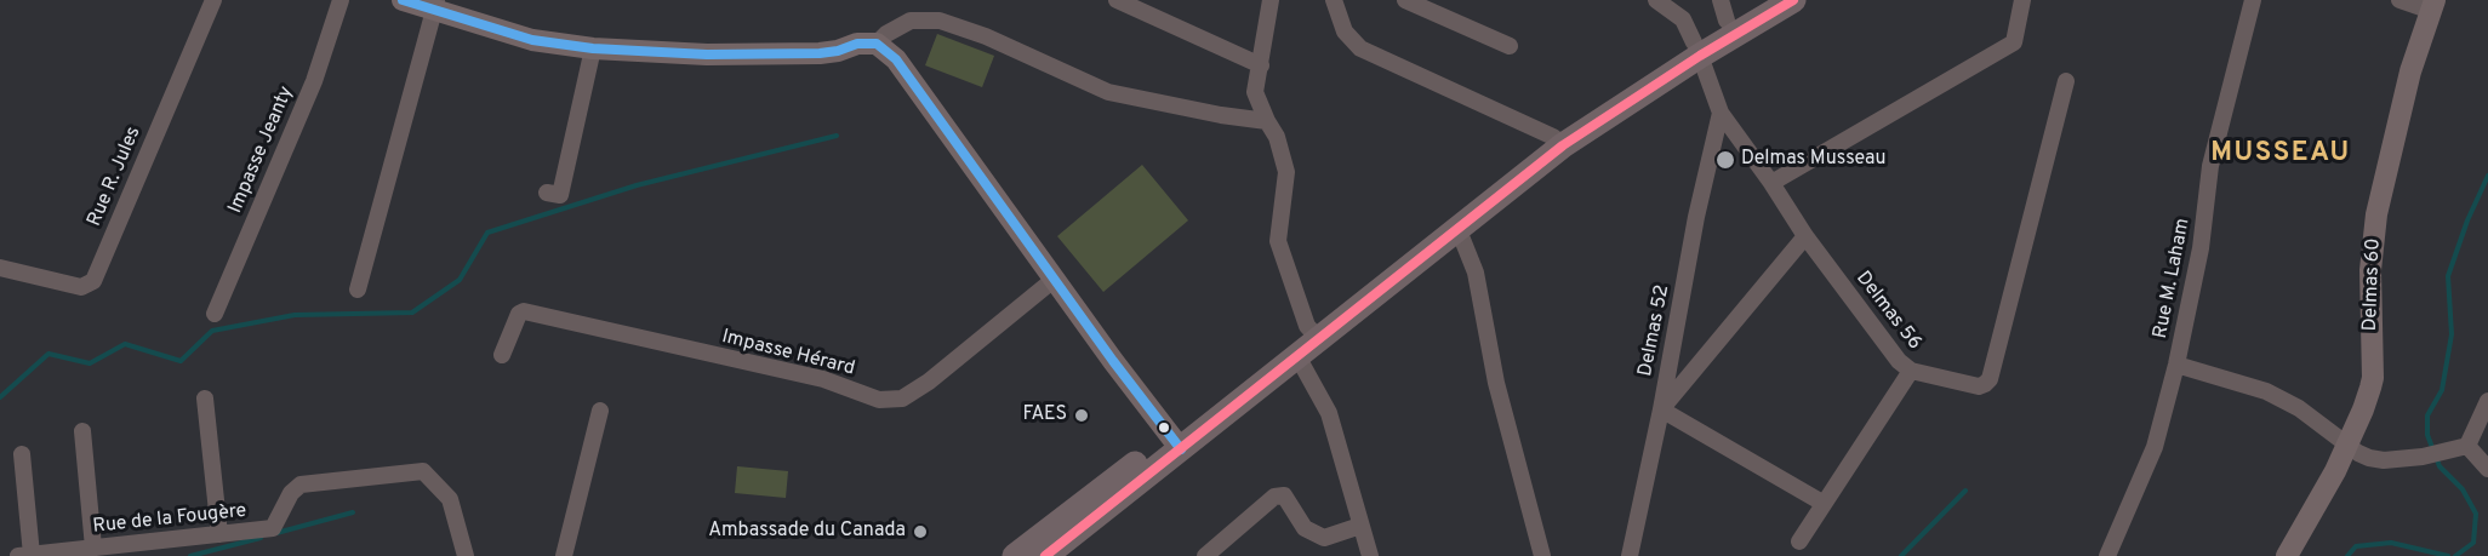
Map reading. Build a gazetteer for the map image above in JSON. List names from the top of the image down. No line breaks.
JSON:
{"streets":{"street":["Impasse Jeanty","Rue R. Jules","Rue M. Laham","Delmas 60","Delmas 56","Delmas 52","Impasse Hérard","Rue de la Fougère"]},"crossings":[["Delmas 56","Delmas 52"]],"districts":["MUSSEAU"],"places":["Delmas Musseau","FAES","Ambassade du Canada"]}
